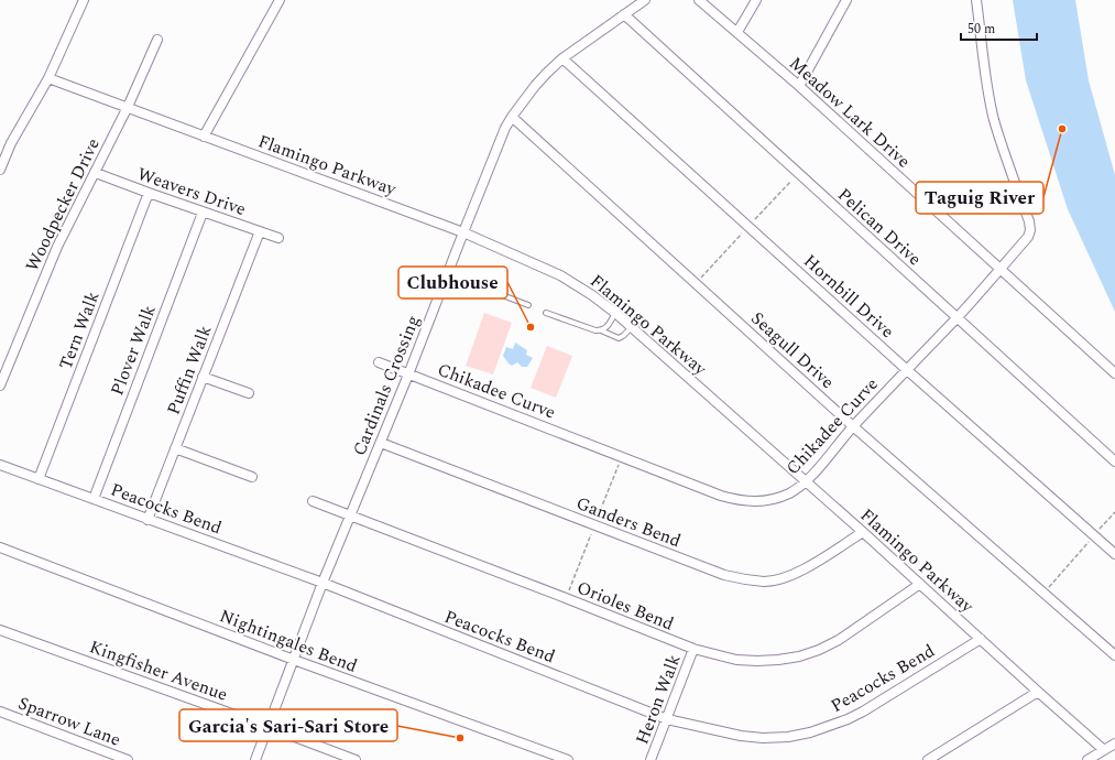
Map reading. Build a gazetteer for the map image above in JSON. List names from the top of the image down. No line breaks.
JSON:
{"streets":{"street":["Meadow Lark Drive","Flamingo Parkway","Weavers Drive","Woodpecker Drive","Pelican Drive","Hornbill Drive","Tern Walk","Plover Walk","Seagull Drive","Puffin Walk","Cardinals Crossing","Chikadee Curve","Peacocks Bend","Ganders Bend","Orioles Bend","Nightingales Bend","Kingfisher Avenue","Heron Walk","Sparrow Lane"]},"crossings":[["Meadow Lark Drive","Chikadee Curve"],["Flamingo Parkway","Woodpecker Drive"],["Flamingo Parkway","Cardinals Crossing"],["Flamingo Parkway","Chikadee Curve"],["Flamingo Parkway","Peacocks Bend"],["Flamingo Parkway","Ganders Bend"],["Flamingo Parkway","Orioles Bend"],["Weavers Drive","Woodpecker Drive"],["Weavers Drive","Tern Walk"],["Weavers Drive","Plover Walk"],["Weavers Drive","Puffin Walk"],["Pelican Drive","Cardinals Crossing"],["Pelican Drive","Chikadee Curve"],["Hornbill Drive","Cardinals Crossing"],["Hornbill Drive","Chikadee Curve"],["Tern Walk","Peacocks Bend"],["Plover Walk","Peacocks Bend"],["Seagull Drive","Cardinals Crossing"],["Seagull Drive","Chikadee Curve"],["Puffin Walk","Peacocks Bend"],["Cardinals Crossing","Chikadee Curve"],["Cardinals Crossing","Peacocks Bend"],["Cardinals Crossing","Ganders Bend"],["Cardinals Crossing","Orioles Bend"],["Cardinals Crossing","Nightingales Bend"],["Cardinals Crossing","Kingfisher Avenue"],["Peacocks Bend","Heron Walk"],["Orioles Bend","Heron Walk"]],"places":["Taguig River","Clubhouse","Garcia's Sari-Sari Store"],"scale_bar":"50 m"}
